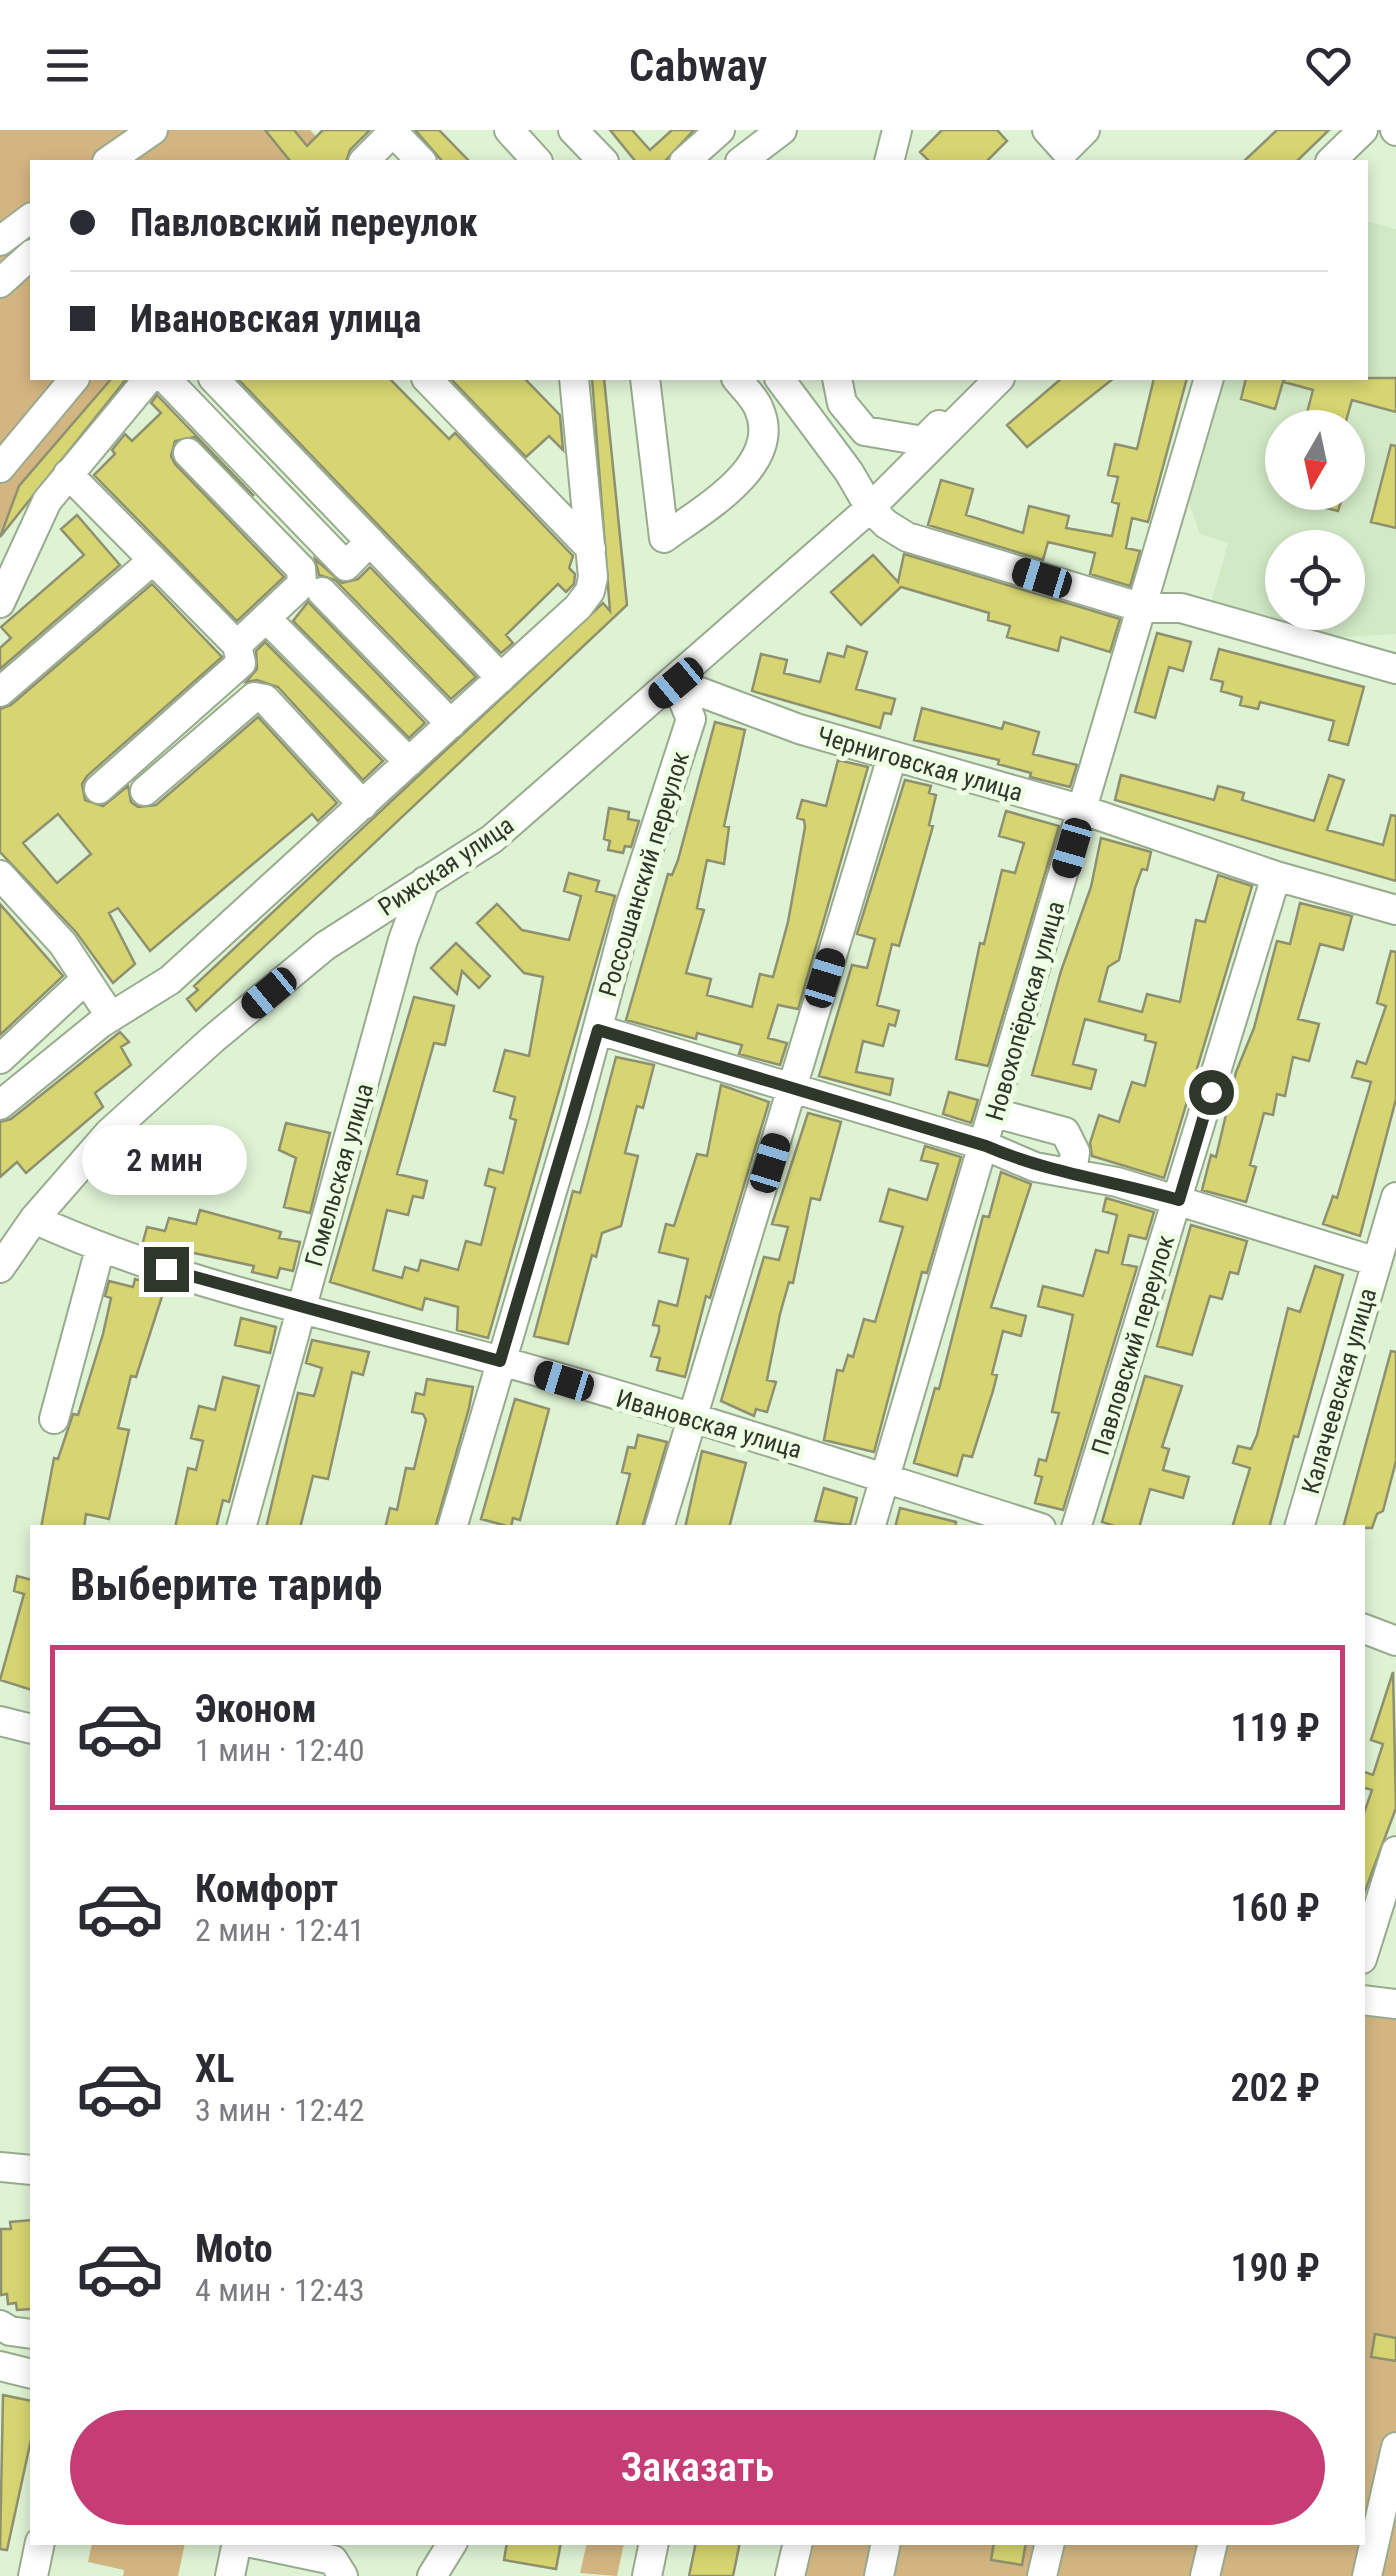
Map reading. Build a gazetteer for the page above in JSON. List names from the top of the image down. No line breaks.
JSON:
{"streets":{"street":["Черниговская улица","Рижская улица","Россошанский переулок","Новохопёрская улица","Гомельская улица","Павловский переулок","Калачеевская улица","Ивановская улица"]},"crossings":[["Черниговская улица","Рижская улица"],["Черниговская улица","Россошанский переулок"],["Черниговская улица","Новохопёрская улица"],["Черниговская улица","Павловский переулок"],["Рижская улица","Россошанский переулок"],["Рижская улица","Гомельская улица"],["Рижская улица","Ивановская улица"],["Россошанский переулок","Ивановская улица"],["Новохопёрская улица","Ивановская улица"],["Гомельская улица","Ивановская улица"]],"north":"bottom","page":{"header":"Cabway","banner":["Павловский переулок","Ивановская улица"],"bubble":"2 мин","heading":"Выберите тариф","list":[{"name":"Эконом","note":"1 мин · 12:40","value":"119 ₽"},{"name":"Комфорт","note":"2 мин · 12:41","value":"160 ₽"},{"name":"XL","note":"3 мин · 12:42","value":"202 ₽"},{"name":"Moto","note":"4 мин · 12:43","value":"190 ₽"}],"buttons":"Заказать"}}
